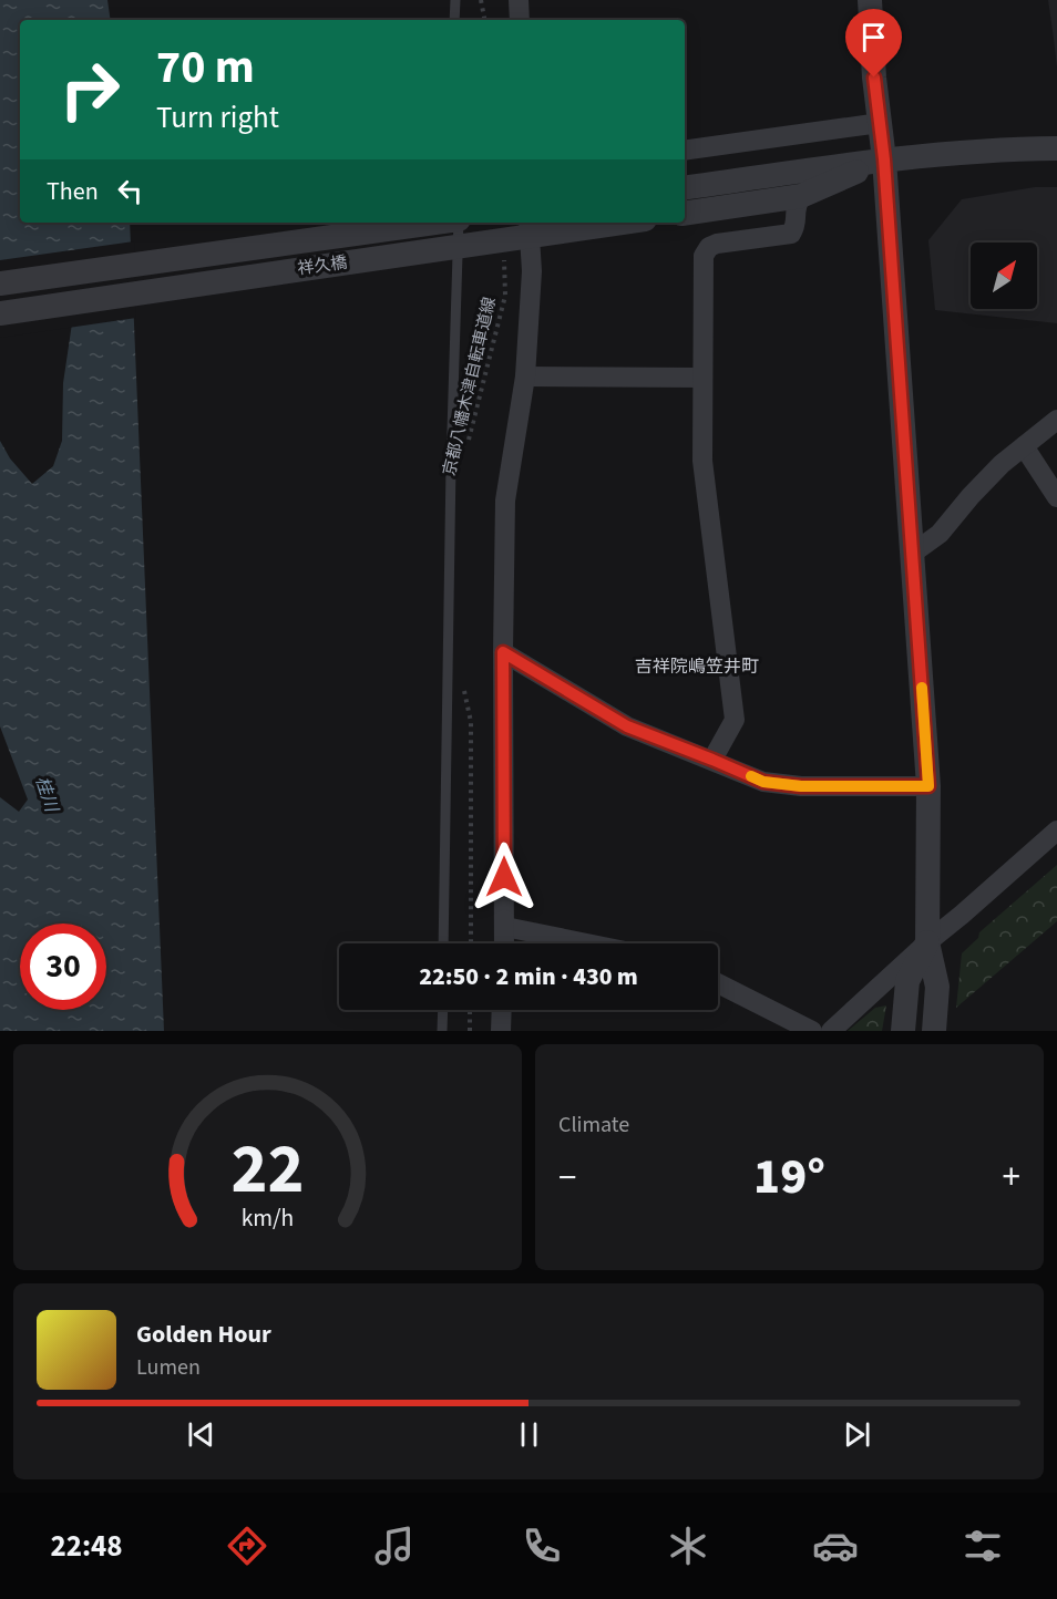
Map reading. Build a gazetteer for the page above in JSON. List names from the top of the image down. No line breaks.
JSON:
{"streets":{"street":["祥久橋"],"path":["京都八幡木津自転車道線"]},"districts":["吉祥院嶋笠井町"],"water":["桂川"],"north":"top right","page":{"turn":["70 m","Turn right"],"then":"Then","limit":"30","trip":"22:50 · 2 min · 430 m","tile":"Climate","heat":["−","19°","+"],"song":["Golden Hour","Lumen"],"tabs":"22:48","gauge":["22","km/h"]}}
